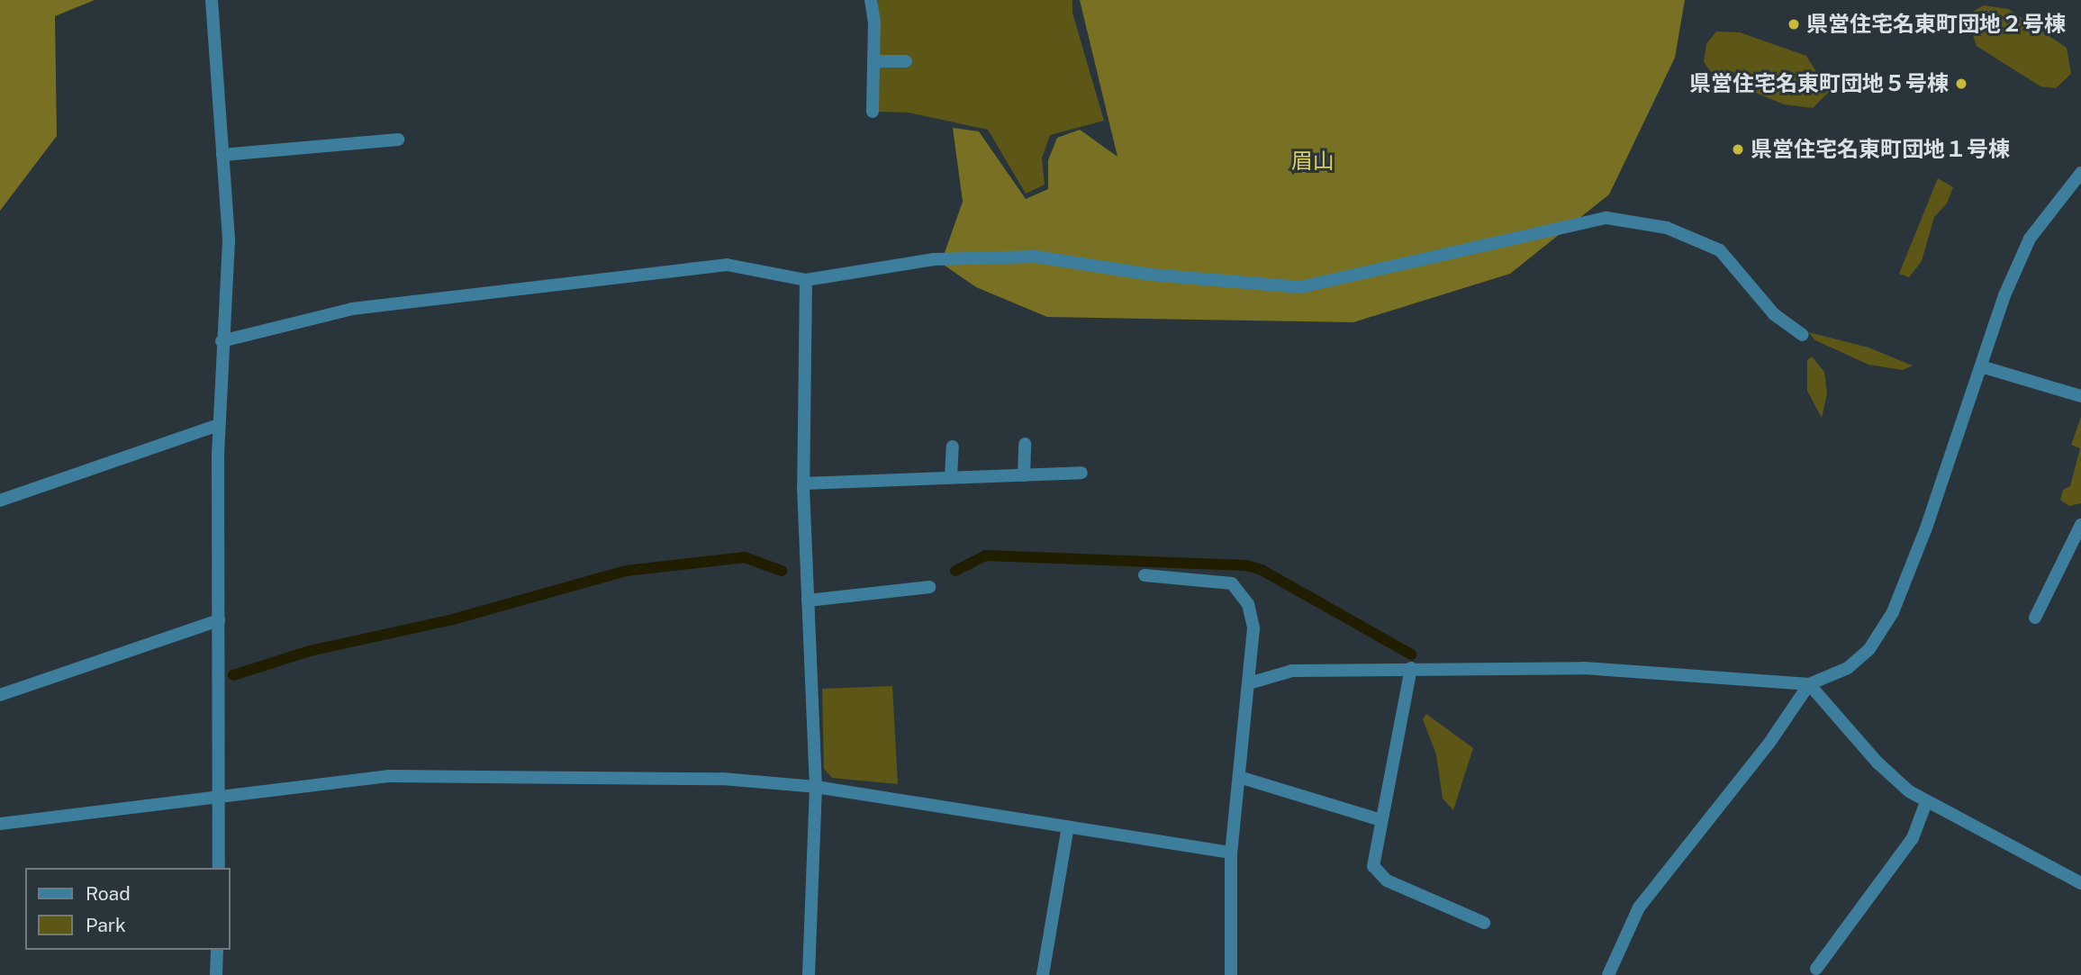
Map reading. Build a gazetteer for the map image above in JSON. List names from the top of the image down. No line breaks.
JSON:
{"parks":["眉山"],"places":["県営住宅名東町団地２号棟","県営住宅名東町団地５号棟","県営住宅名東町団地１号棟"],"legend":["Road","Park"]}
